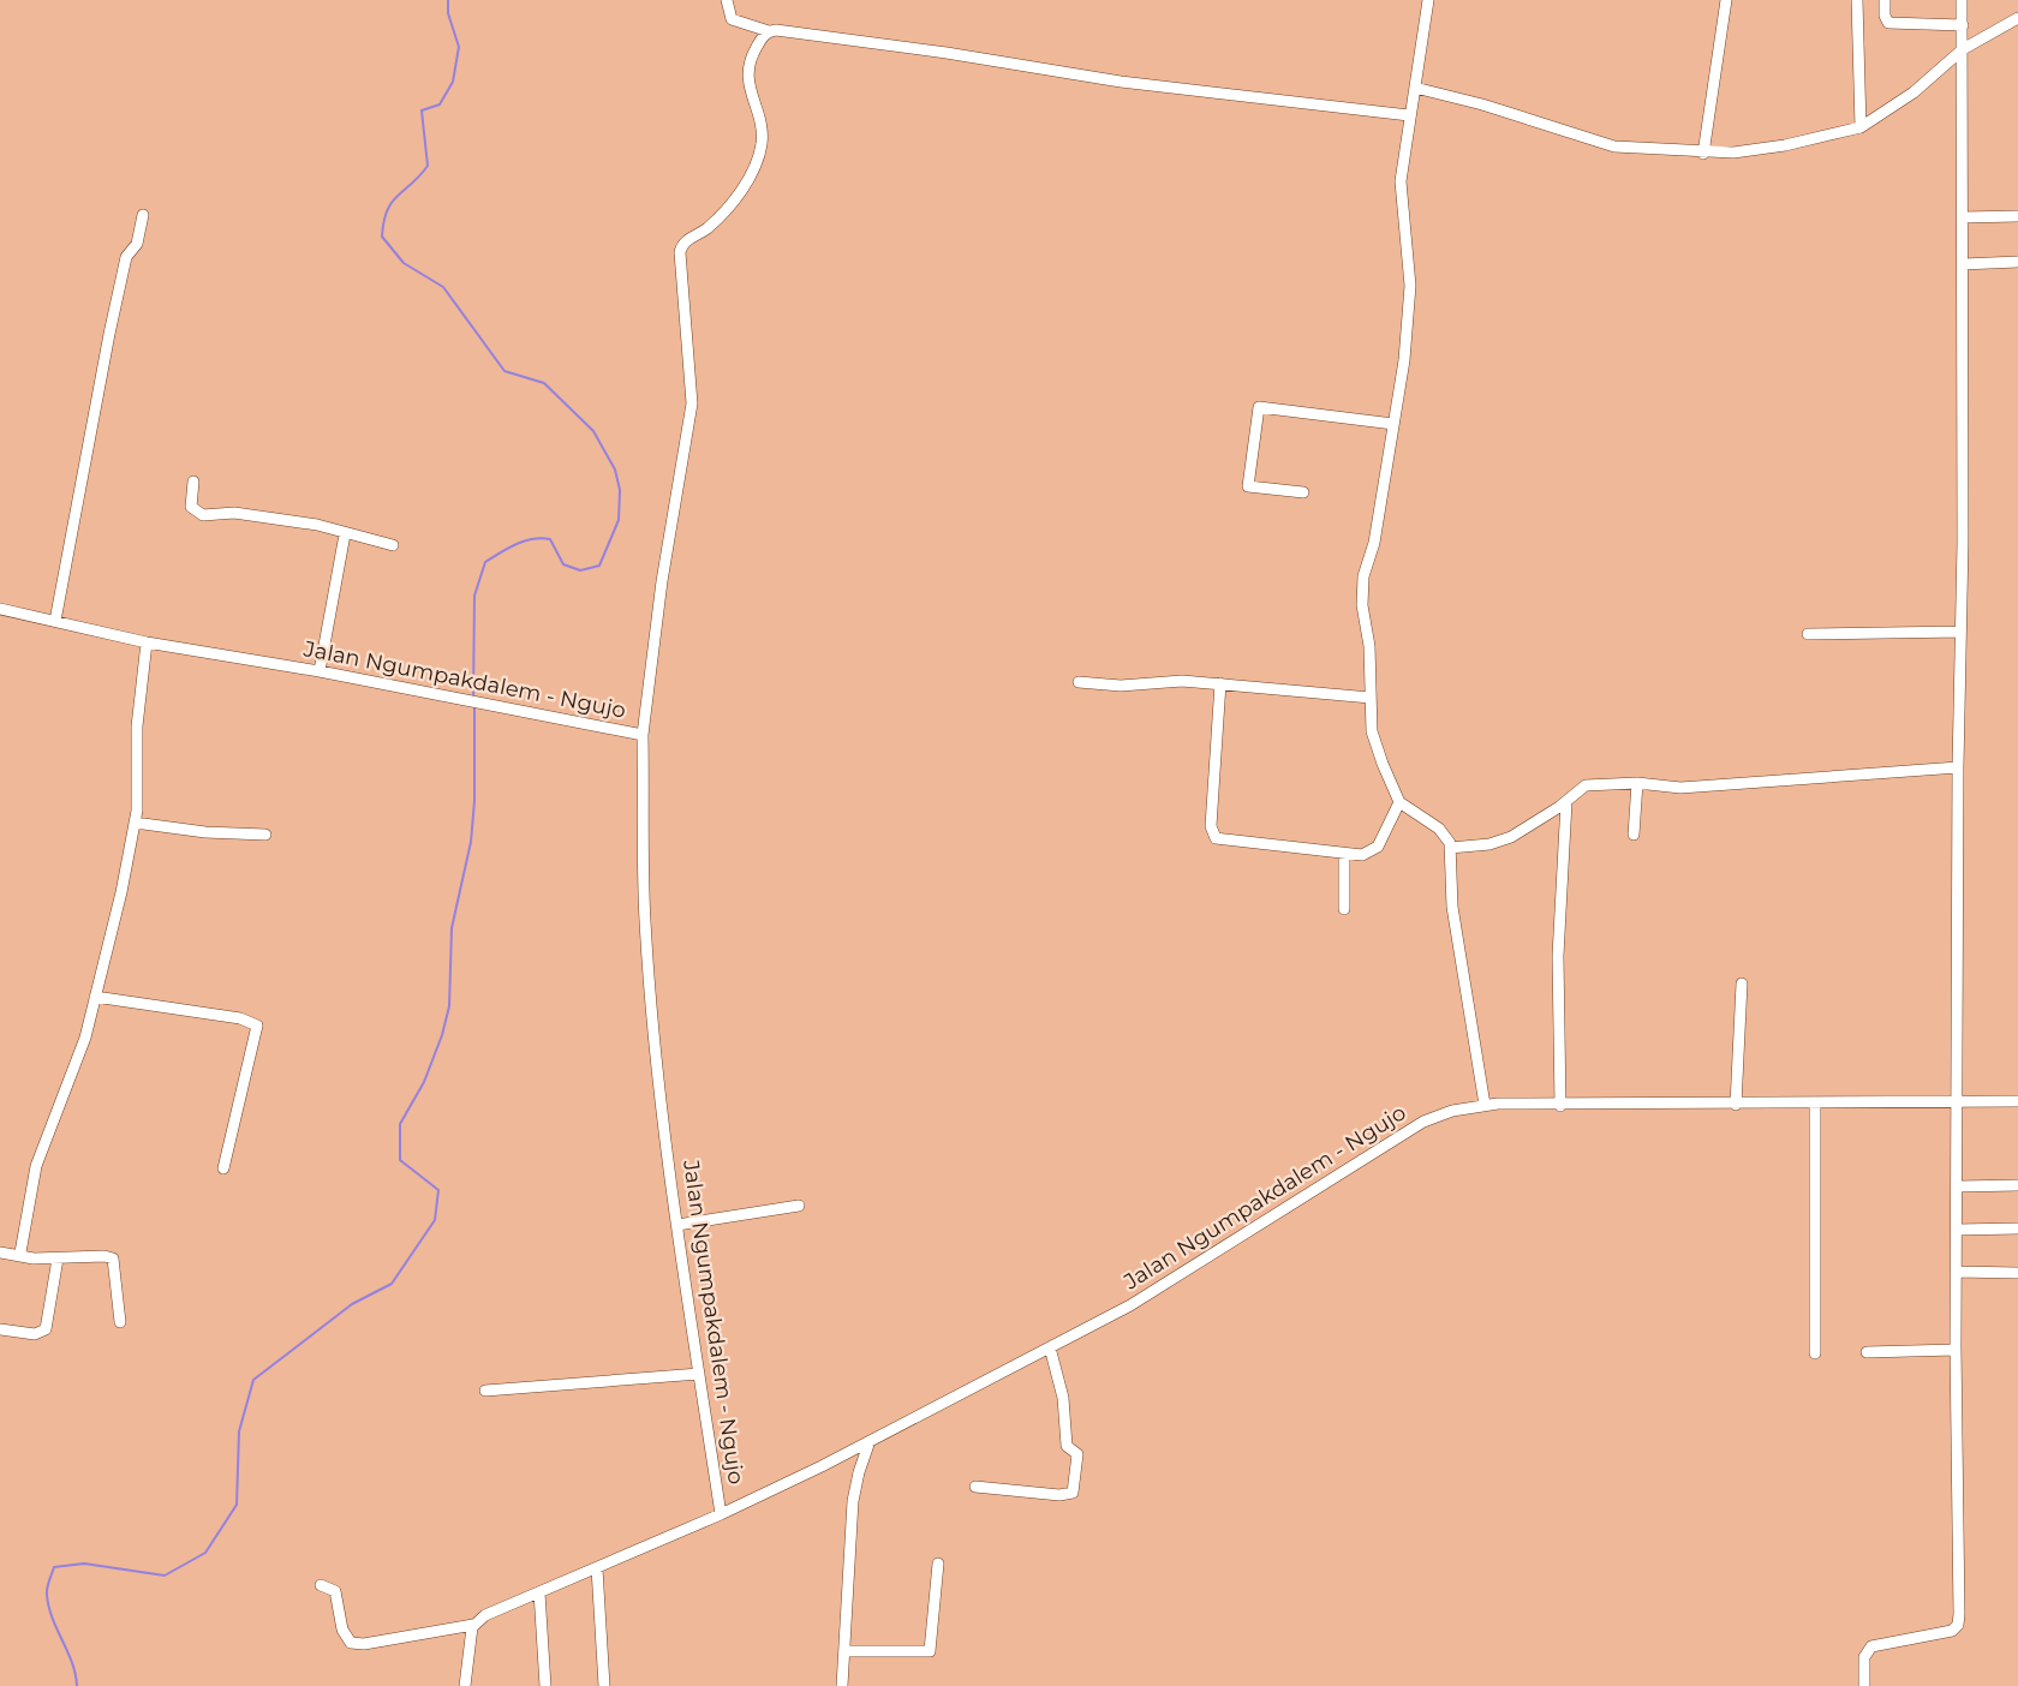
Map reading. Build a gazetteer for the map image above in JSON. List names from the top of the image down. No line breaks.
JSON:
{"streets":{"street":["Jalan Ngumpakdalem - Ngujo"]}}
